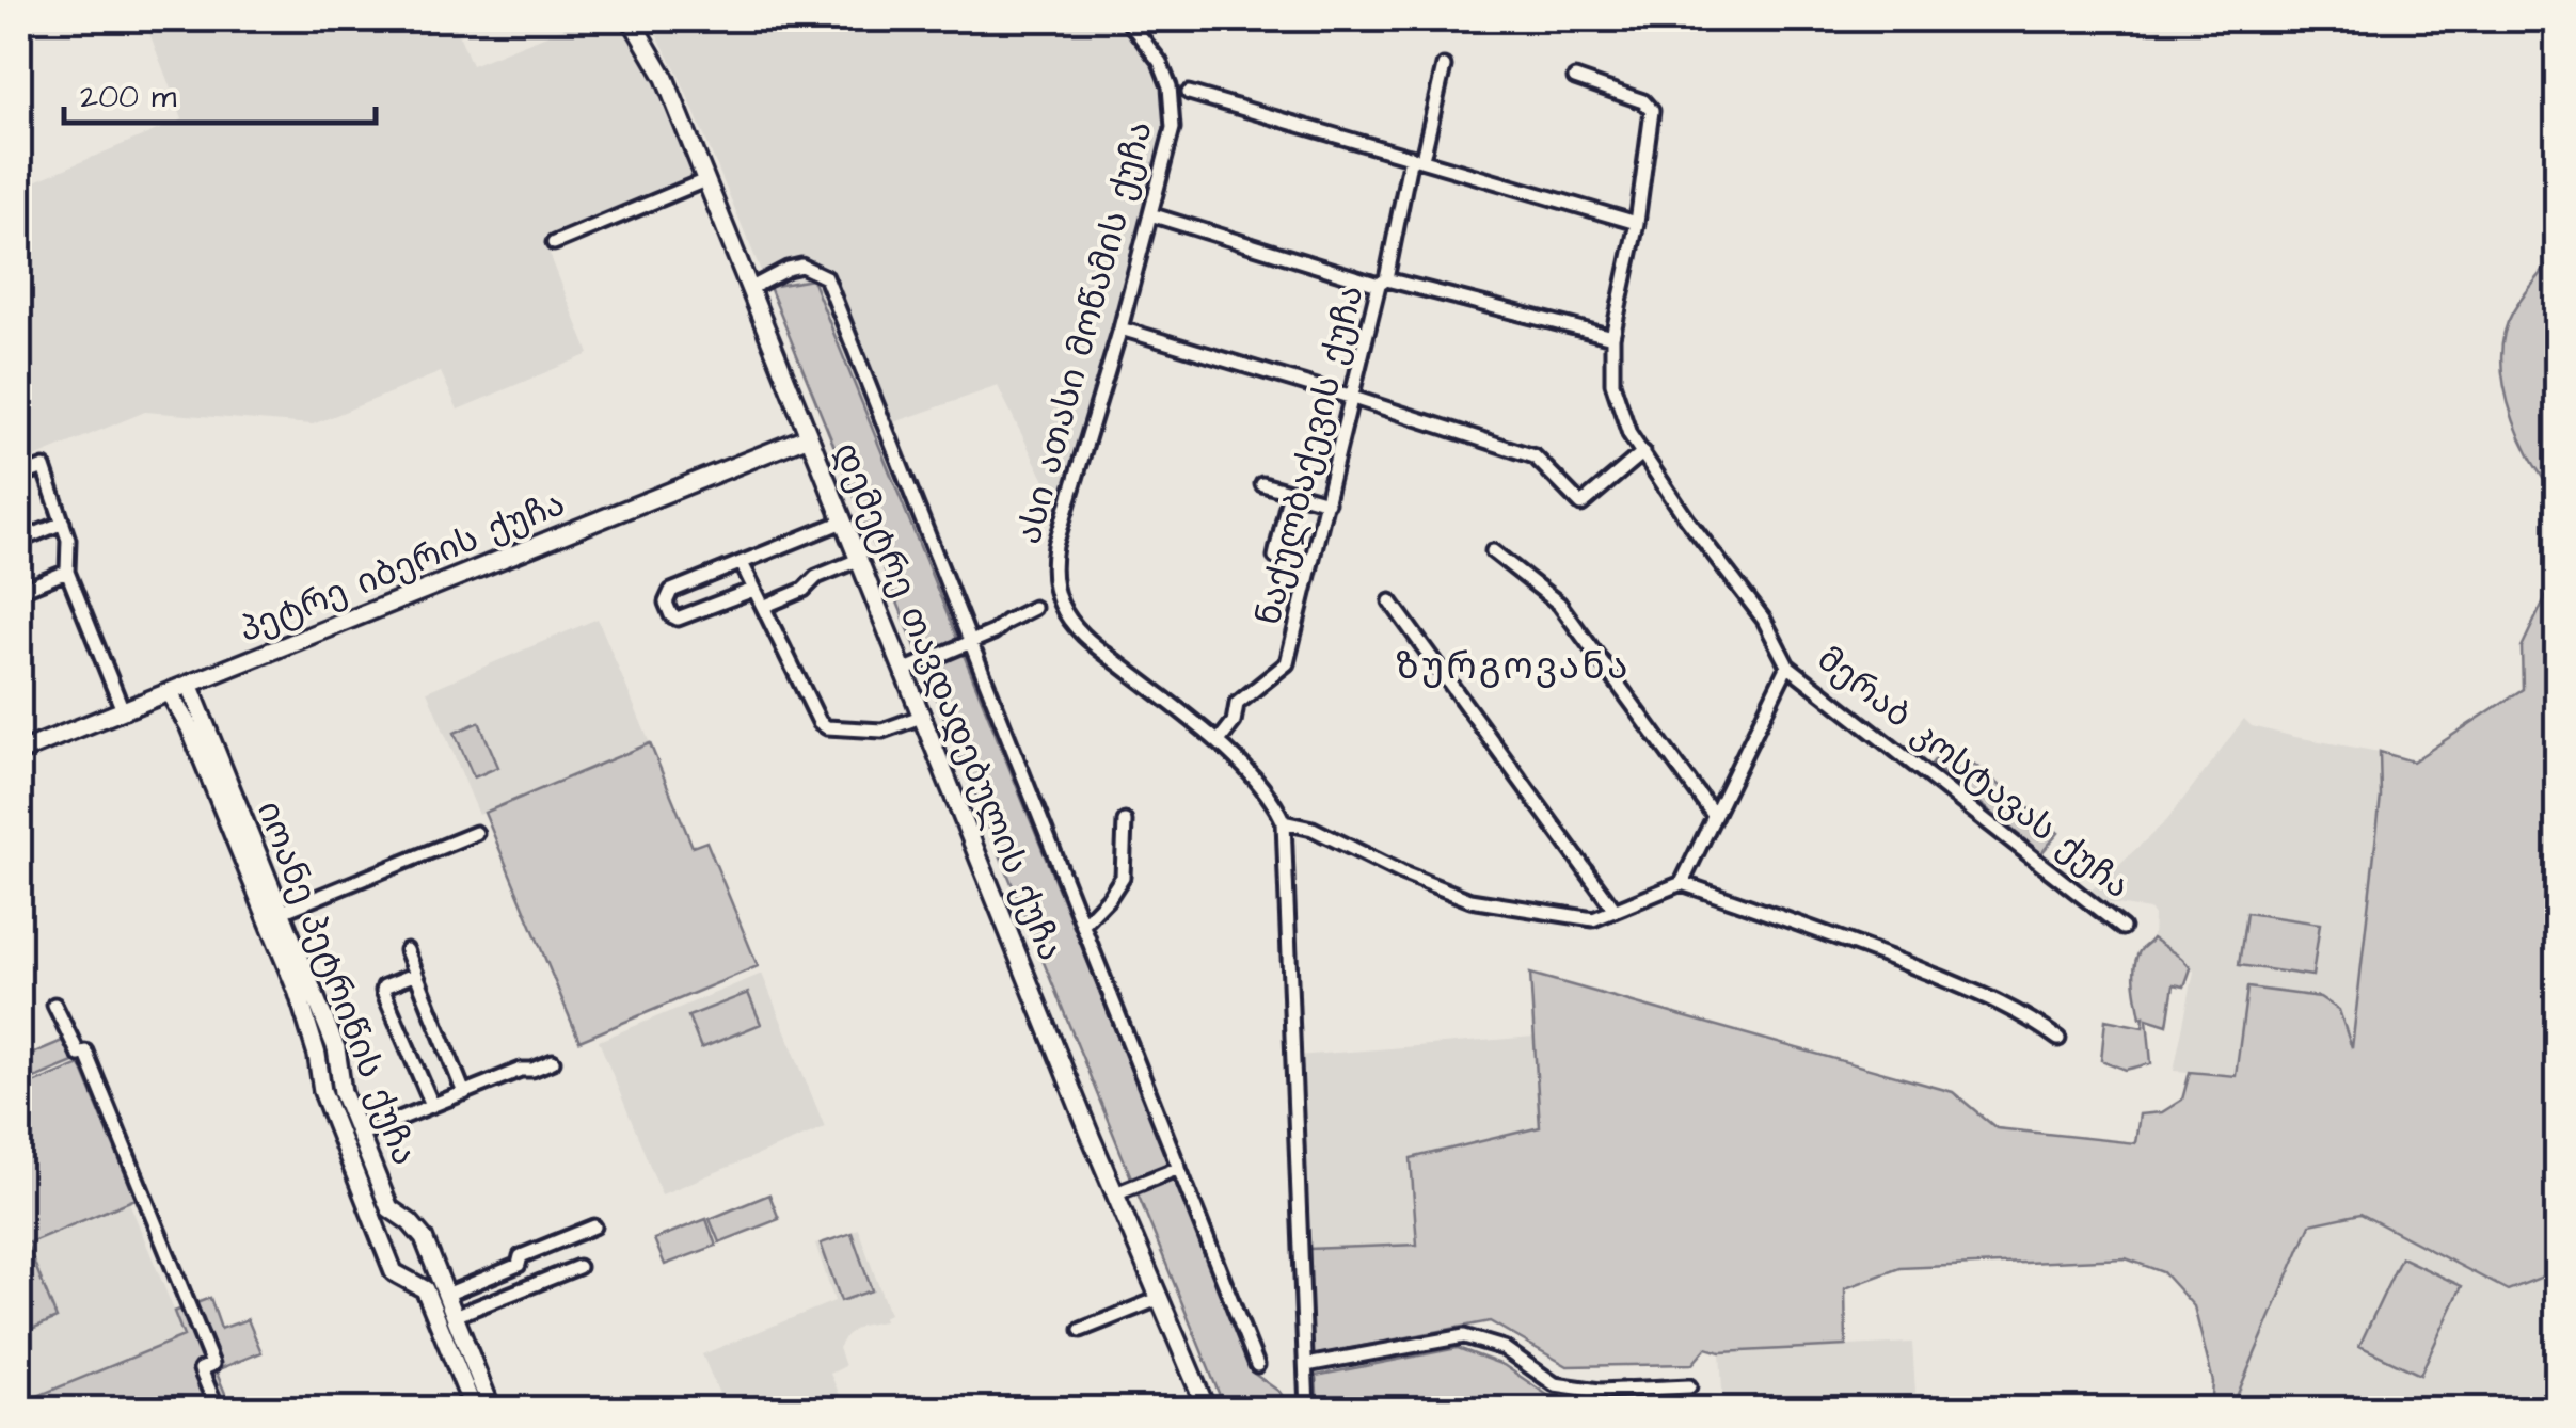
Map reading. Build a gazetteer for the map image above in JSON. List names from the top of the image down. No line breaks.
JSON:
{"streets":{"street":["ასი ათასი მოწამის ქუჩა","ნაქულბაქევის ქუჩა","პეტრე იბერის ქუჩა","დემეტრე თავდადებულის ქუჩა","მერაბ კოსტავას ქუჩა","იოანე პეტრიწის ქუჩა"]},"crossings":[["ასი ათასი მოწამის ქუჩა","ნაქულბაქევის ქუჩა"],["პეტრე იბერის ქუჩა","დემეტრე თავდადებულის ქუჩა"],["პეტრე იბერის ქუჩა","იოანე პეტრიწის ქუჩა"]],"districts":["ზურგოვანა"],"scale_bar":"200 m"}
